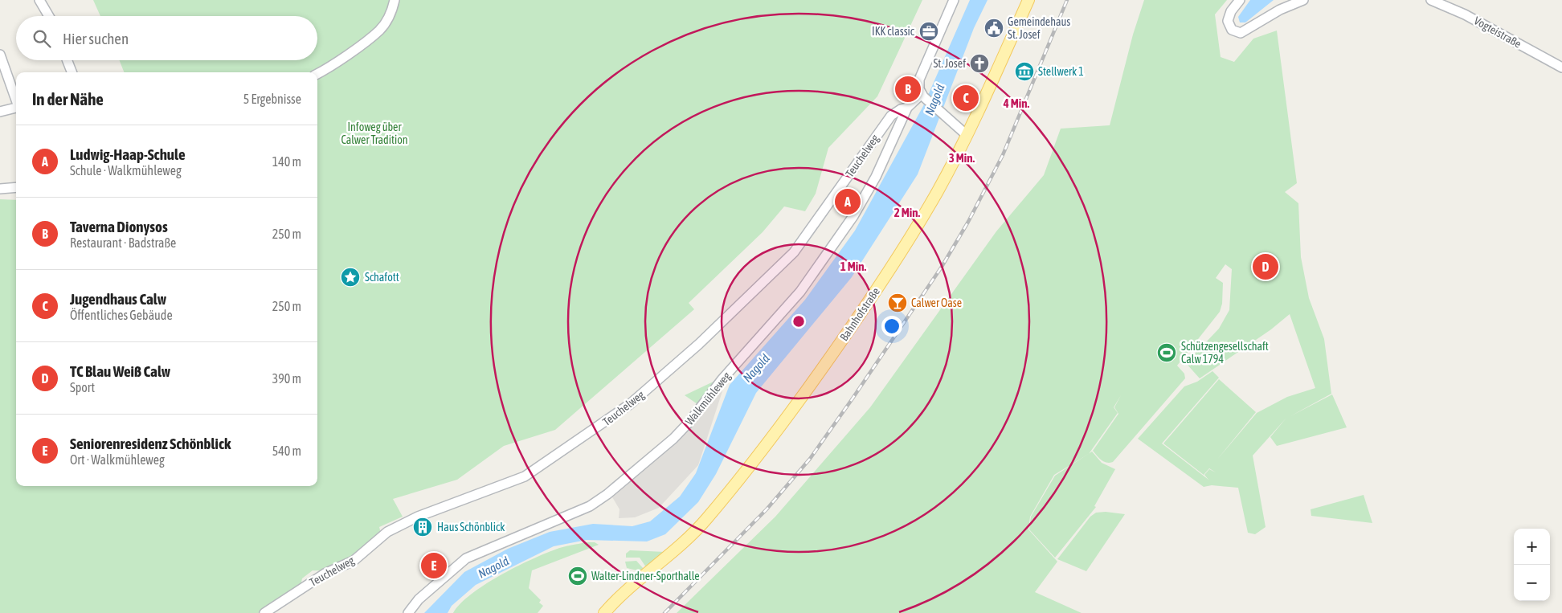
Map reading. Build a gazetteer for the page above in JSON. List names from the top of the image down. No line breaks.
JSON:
{"streets":{"main road":["Bahnhofstraße"],"street":["Vogteistraße","Teuchelweg","Walkmühleweg"]},"crossings":[["Teuchelweg","Walkmühleweg"]],"water":["Nagold"],"parks":["Infoweg über Calwer Tradition"],"places":{"public building":["Gemeindehaus St. Josef"],"office":["IKK classic"],"church":["St. Josef"],"museum":["Stellwerk 1"],"place":["Schafott"],"bar":["Calwer Oase"],"sports":["Schützengesellschaft Calw 1794","Walter-Lindner-Sporthalle"],"building":["Haus Schönblick"]},"page":{"search":"Hier suchen","heading":["In der Nähe","5 Ergebnisse"],"pins":["B","C","A","D","E"],"list":[{"mark":"A","name":"Ludwig-Haap-Schule","note":"Schule · Walkmühleweg","value":"140 m"},{"mark":"B","name":"Taverna Dionysos","note":"Restaurant · Badstraße","value":"250 m"},{"mark":"C","name":"Jugendhaus Calw","note":"Öffentliches Gebäude","value":"250 m"},{"mark":"D","name":"TC Blau Weiß Calw","note":"Sport","value":"390 m"},{"mark":"E","name":"Seniorenresidenz Schönblick","note":"Ort · Walkmühleweg","value":"540 m"}],"map_buttons":["+","−"]},"rings":["4 Min.","3 Min.","2 Min.","1 Min."]}
